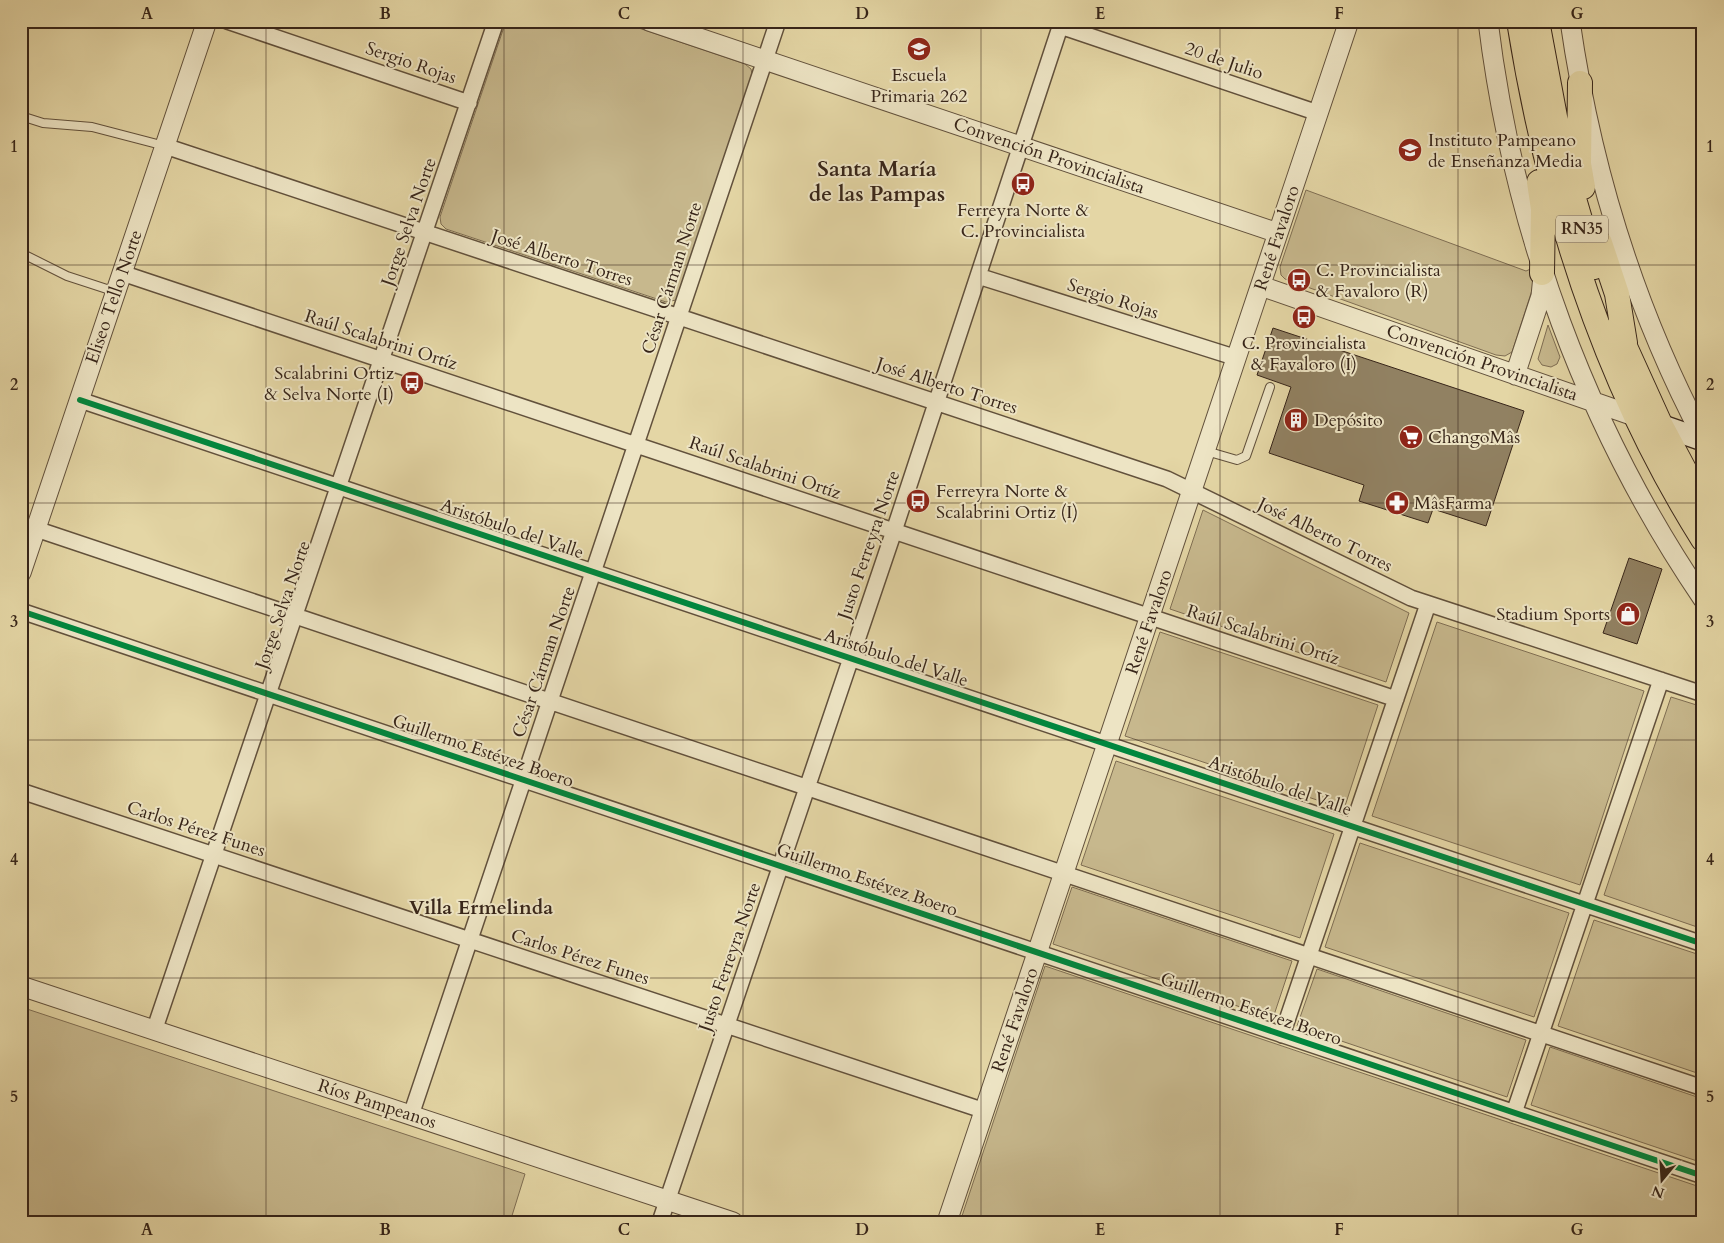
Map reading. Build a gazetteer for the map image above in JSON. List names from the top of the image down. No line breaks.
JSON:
{"streets":{"highway":["RN35"],"main road":["Convención Provincialista"],"street":["20 de Julio","Sergio Rojas","Jorge Selva Norte","René Favaloro","José Alberto Torres","César Cárman Norte","Eliseo Tello Norte","Raúl Scalabrini Ortíz","Aristóbulo del Valle","Justo Ferreyra Norte","Guillermo Estévez Boero","Carlos Pérez Funes","Ríos Pampeanos"]},"crossings":[["20 de Julio","René Favaloro"],["20 de Julio","Justo Ferreyra Norte"],["Sergio Rojas","Jorge Selva Norte"],["Sergio Rojas","René Favaloro"],["Sergio Rojas","Justo Ferreyra Norte"],["Convención Provincialista","RN35"],["Convención Provincialista","René Favaloro"],["Convención Provincialista","César Cárman Norte"],["Convención Provincialista","Justo Ferreyra Norte"],["Jorge Selva Norte","José Alberto Torres"],["Jorge Selva Norte","Raúl Scalabrini Ortíz"],["Jorge Selva Norte","Aristóbulo del Valle"],["Jorge Selva Norte","Guillermo Estévez Boero"],["Jorge Selva Norte","Carlos Pérez Funes"],["Jorge Selva Norte","Ríos Pampeanos"],["René Favaloro","José Alberto Torres"],["René Favaloro","Raúl Scalabrini Ortíz"],["René Favaloro","Aristóbulo del Valle"],["René Favaloro","Guillermo Estévez Boero"],["René Favaloro","Carlos Pérez Funes"],["José Alberto Torres","César Cárman Norte"],["José Alberto Torres","Eliseo Tello Norte"],["José Alberto Torres","Justo Ferreyra Norte"],["César Cárman Norte","Raúl Scalabrini Ortíz"],["César Cárman Norte","Aristóbulo del Valle"],["César Cárman Norte","Guillermo Estévez Boero"],["César Cárman Norte","Carlos Pérez Funes"],["César Cárman Norte","Ríos Pampeanos"],["Eliseo Tello Norte","Raúl Scalabrini Ortíz"],["Eliseo Tello Norte","Aristóbulo del Valle"],["Raúl Scalabrini Ortíz","Justo Ferreyra Norte"],["Aristóbulo del Valle","Justo Ferreyra Norte"],["Justo Ferreyra Norte","Guillermo Estévez Boero"],["Justo Ferreyra Norte","Carlos Pérez Funes"],["Justo Ferreyra Norte","Ríos Pampeanos"]],"districts":["Santa María de las Pampas","Villa Ermelinda"],"places":{"school or university":["Escuela Primaria 262","Instituto Pampeano de Enseñanza Media"],"bus stop":["Ferreyra Norte & C. Provincialista","C. Provincialista & Favaloro (R)","C. Provincialista & Favaloro (I)","Scalabrini Ortiz & Selva Norte (I)","Ferreyra Norte & Scalabrini Ortiz (I)"],"building":["Depósito"],"supermarket":["ChangoMâs"],"pharmacy":["MâsFarma"],"shop":["Stadium Sports"]},"north":"bottom","grid":{"columns":["A","B","C","D","E","F","G"],"rows":["1","2","3","4","5"]}}
